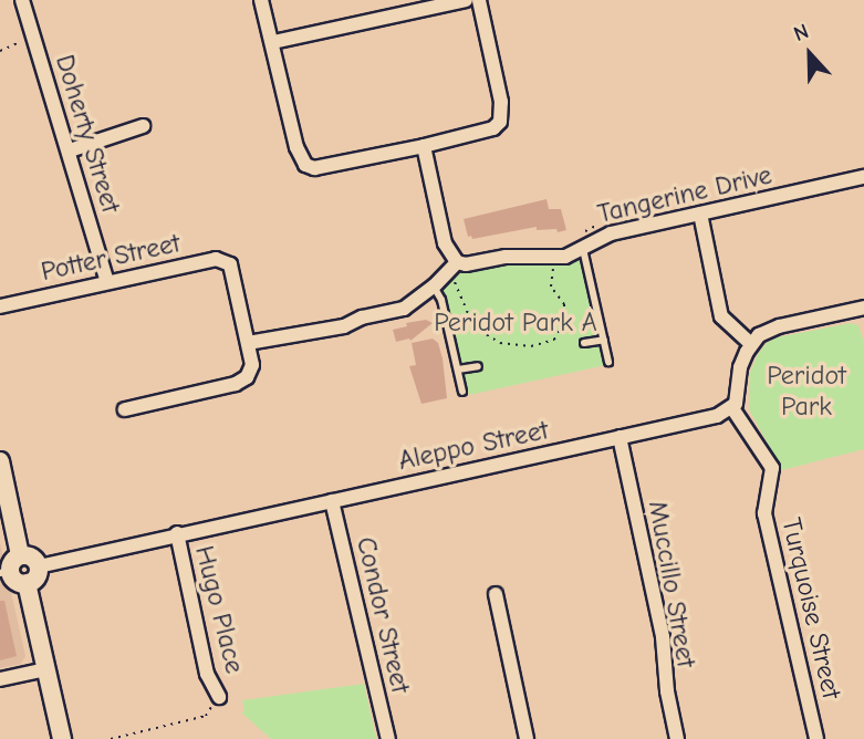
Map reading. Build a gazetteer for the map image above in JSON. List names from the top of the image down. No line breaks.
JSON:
{"streets":{"street":["Doherty Street","Tangerine Drive","Potter Street","Aleppo Street","Muccillo Street","Turquoise Street","Hugo Place","Condor Street"]},"crossings":[["Doherty Street","Potter Street"],["Aleppo Street","Muccillo Street"],["Aleppo Street","Turquoise Street"],["Aleppo Street","Hugo Place"],["Aleppo Street","Condor Street"]],"parks":["Peridot Park A","Peridot Park"],"north":"top"}
